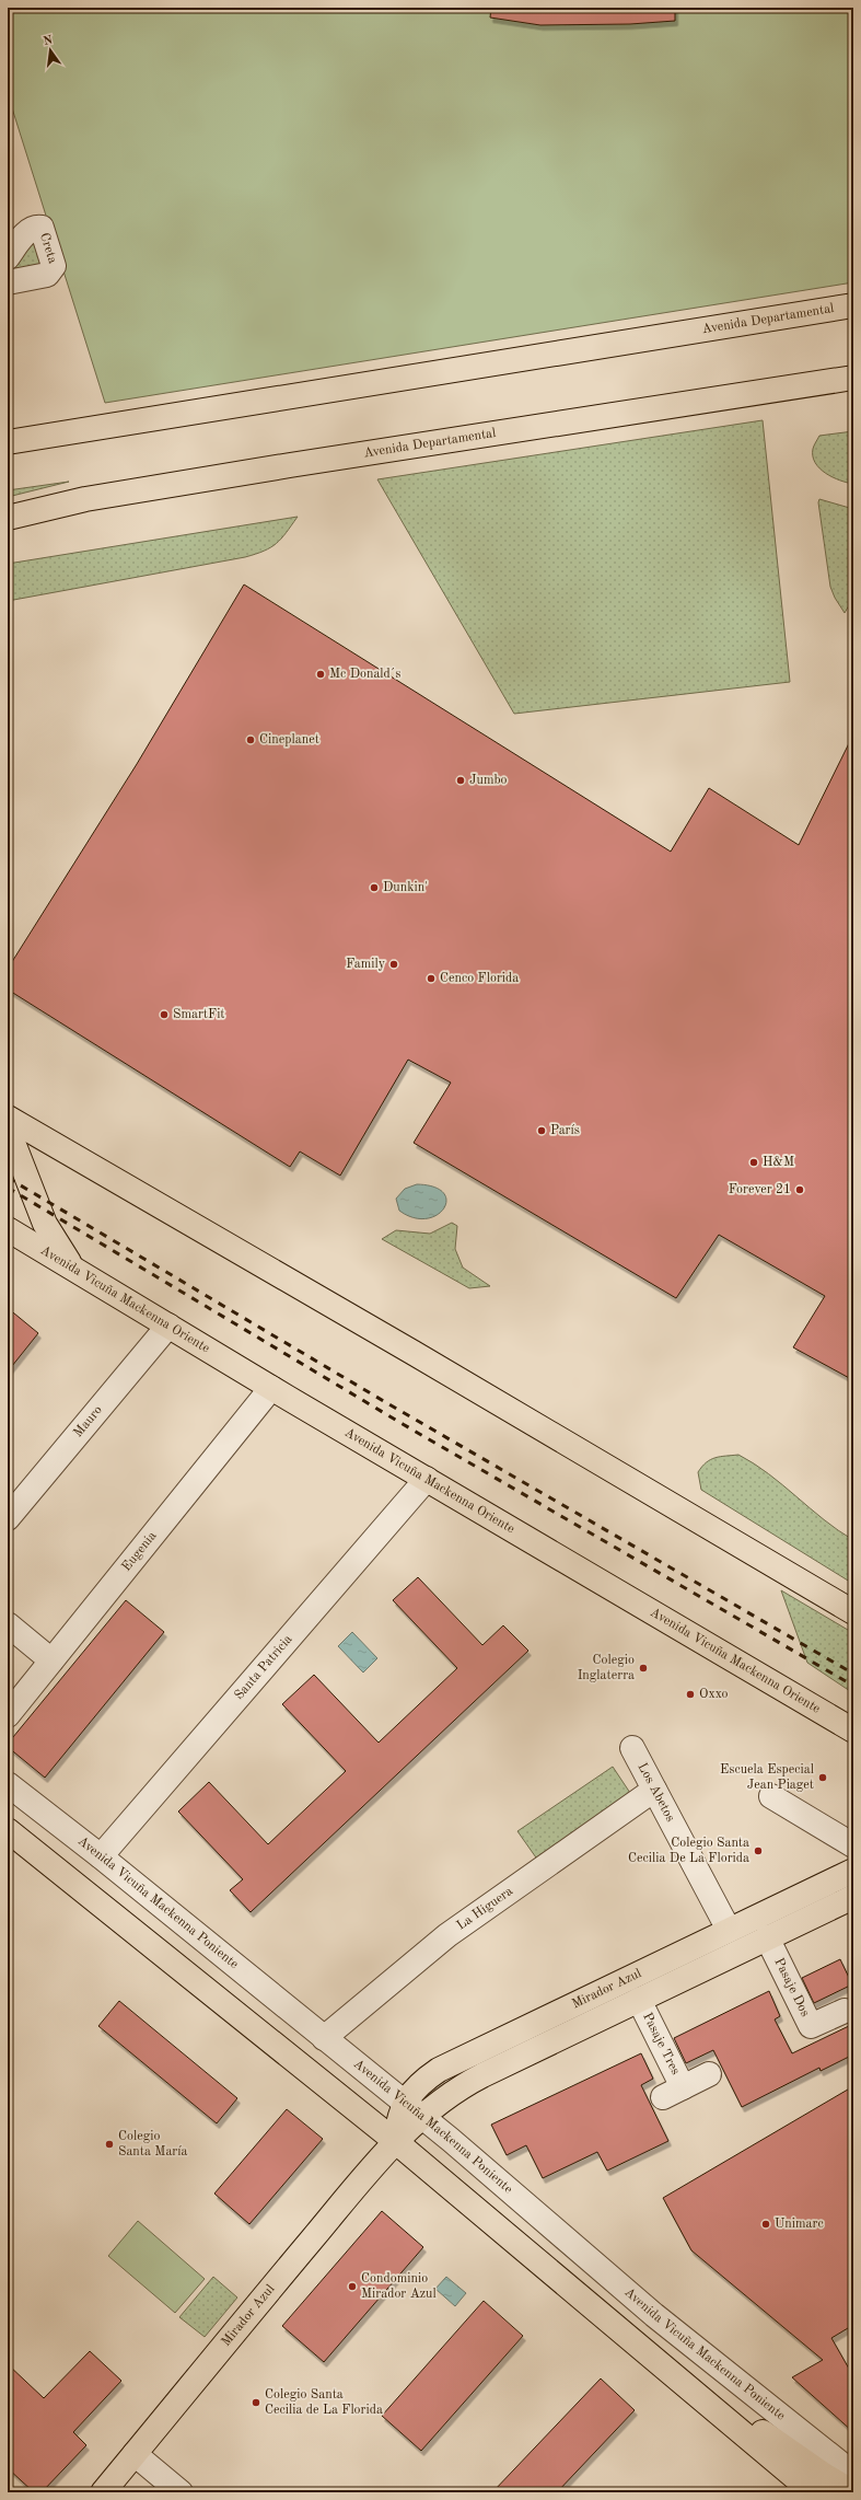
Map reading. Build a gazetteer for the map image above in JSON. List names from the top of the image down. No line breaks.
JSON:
{"streets":{"main road":["Avenida Departamental","Avenida Vicuña Mackenna Oriente","Mirador Azul"],"street":["Creta","Mauro","Eugenia","Santa Patricia","Los Abetos","Avenida Vicuña Mackenna Poniente","La Higuera","Pasaje Dos","Pasaje Tres"]},"crossings":[["Avenida Vicuña Mackenna Oriente","Mauro"],["Avenida Vicuña Mackenna Oriente","Eugenia"],["Avenida Vicuña Mackenna Oriente","Santa Patricia"],["Santa Patricia","Avenida Vicuña Mackenna Poniente"],["Los Abetos","La Higuera"],["Los Abetos","Mirador Azul"],["Avenida Vicuña Mackenna Poniente","La Higuera"],["Avenida Vicuña Mackenna Poniente","Mirador Azul"],["Pasaje Dos","Mirador Azul"],["Mirador Azul","Pasaje Tres"]],"places":["Mc Donald´s","Cineplanet","Jumbo","Dunkin'","Family","Cenco Florida","SmartFit","París","H&M","Forever 21","Colegio Inglaterra","Oxxo","Escuela Especial Jean Piaget","Colegio Santa Cecilia De La Florida","Colegio Santa María","Unimarc","Condominio Mirador Azul","Colegio Santa Cecilia de La Florida"],"north":"top"}
